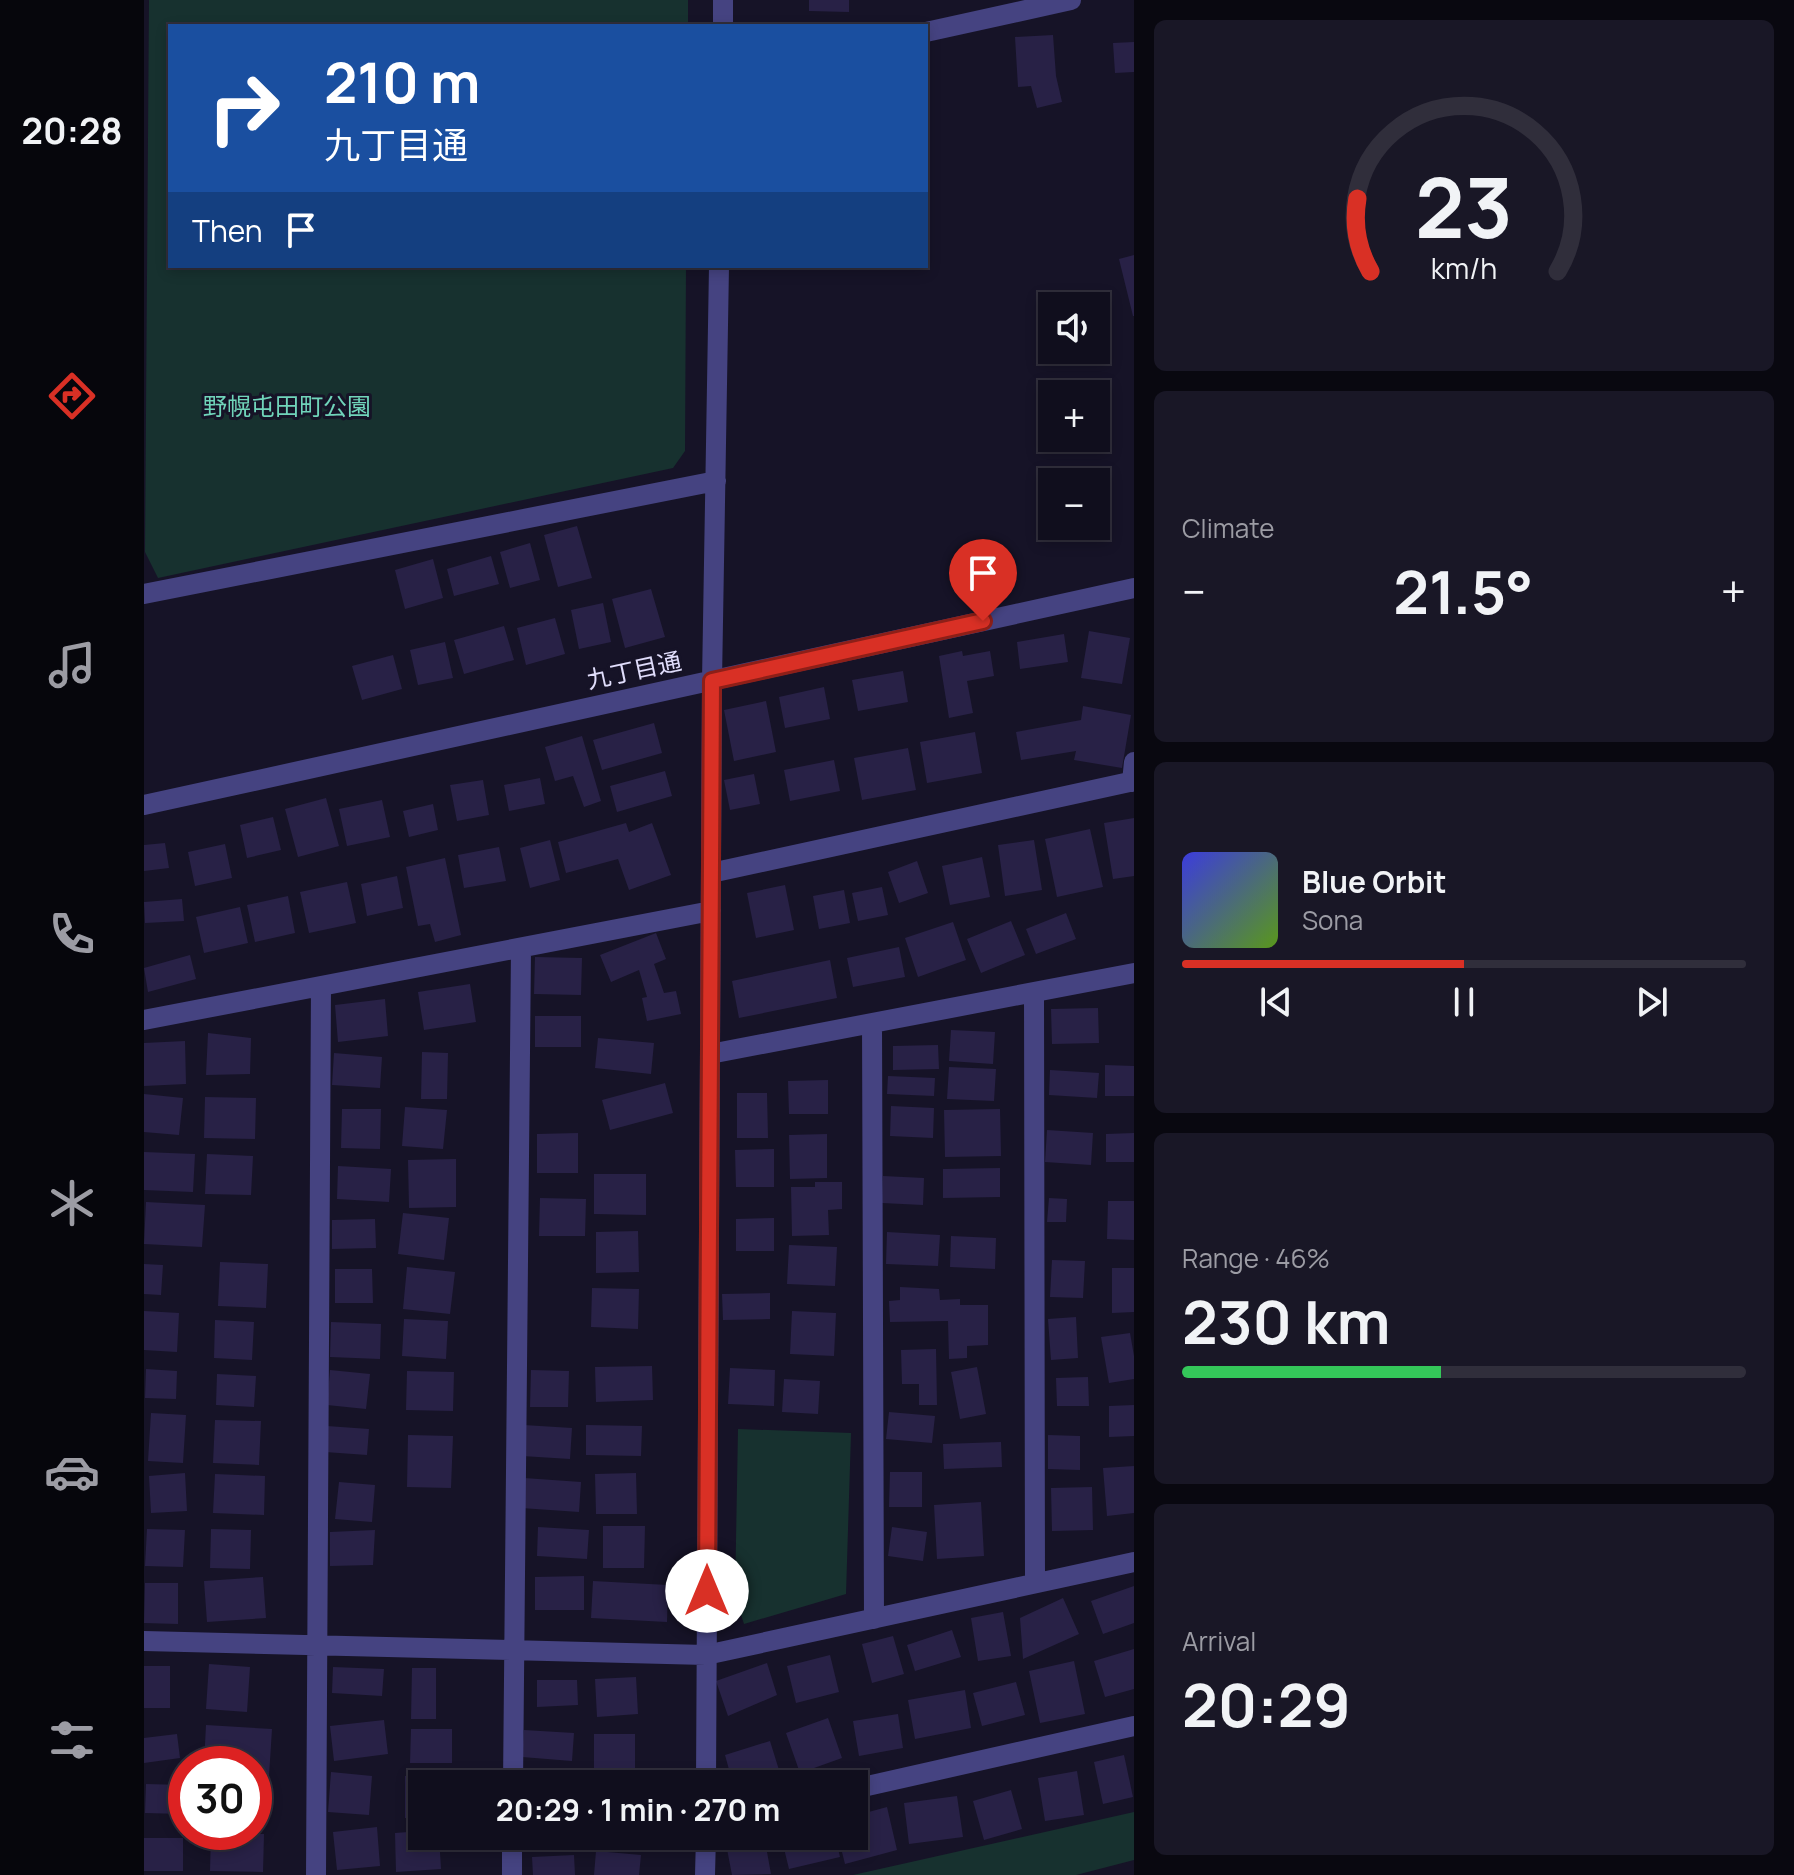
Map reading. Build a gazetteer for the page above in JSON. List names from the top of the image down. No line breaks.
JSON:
{"streets":{"street":["九丁目通"]},"parks":["野幌屯田町公園"],"page":{"tabs":"20:28","turn":["210 m","九丁目通"],"then":"Then","map_buttons":["+","−"],"tile":["Climate",["Range · 46%","230 km"],["Arrival","20:29"]],"heat":["−","21.5°","+"],"song":["Blue Orbit","Sona"],"limit":"30","trip":"20:29 · 1 min · 270 m","gauge":["23","km/h"]}}
